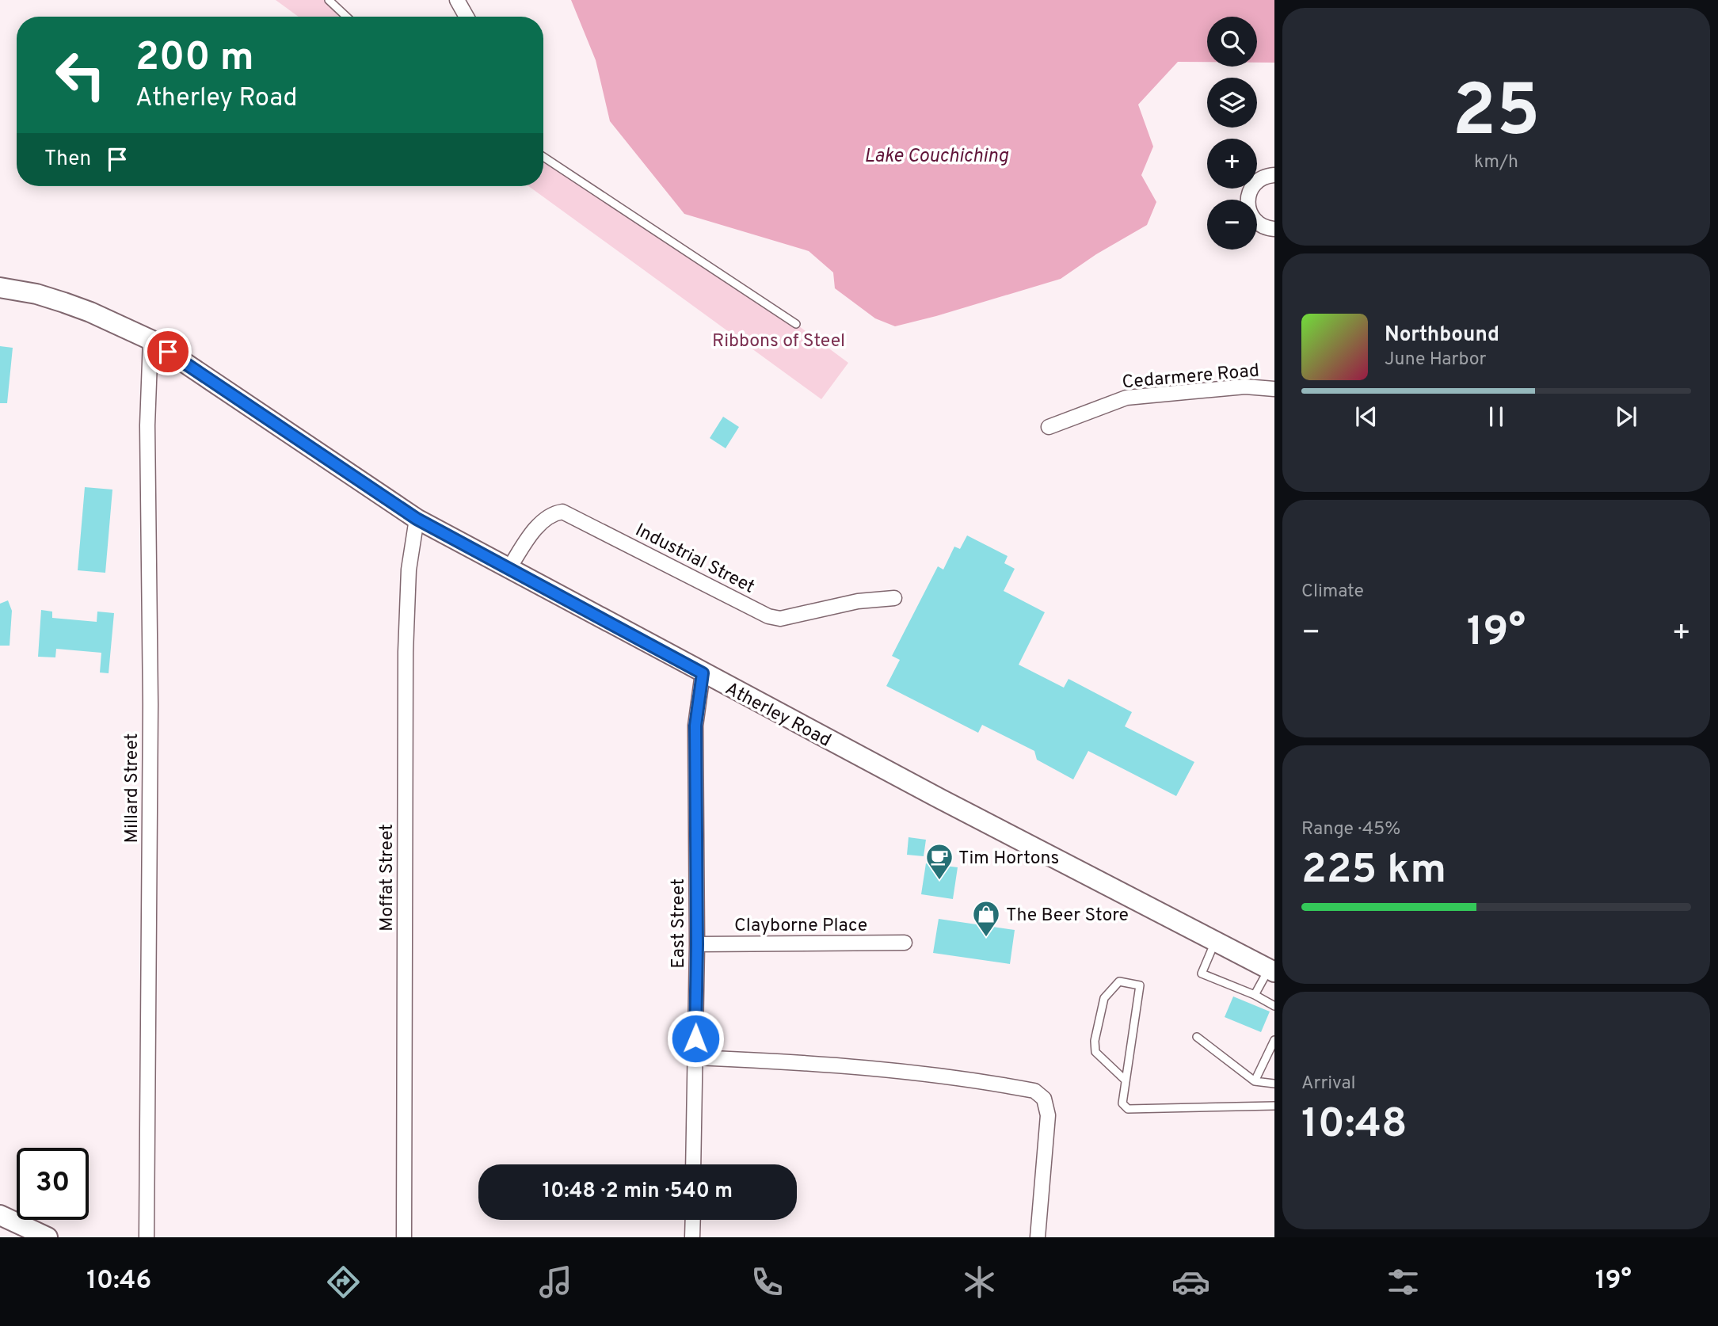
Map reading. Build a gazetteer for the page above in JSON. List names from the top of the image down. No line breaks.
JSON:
{"streets":{"main road":["Atherley Road"],"street":["Cedarmere Road","Industrial Street","Millard Street","Moffat Street","East Street","Clayborne Place"]},"crossings":[["Industrial Street","Atherley Road"],["Atherley Road","Millard Street"],["Atherley Road","Moffat Street"],["Atherley Road","East Street"],["East Street","Clayborne Place"]],"water":["Lake Couchiching"],"parks":["Ribbons of Steel"],"places":{"cafe":["Tim Hortons"],"shop":["The Beer Store"]},"page":{"tile":[["25","km/h"],"Climate",["Range · 45%","225 km"],["Arrival","10:48"]],"map_buttons":["+","−"],"turn":["200 m","Atherley Road"],"then":"Then","song":["Northbound","June Harbor"],"heat":["−","19°","+"],"limit":"30","trip":"10:48 · 2 min · 540 m","tabs":["10:46","19°"]}}
